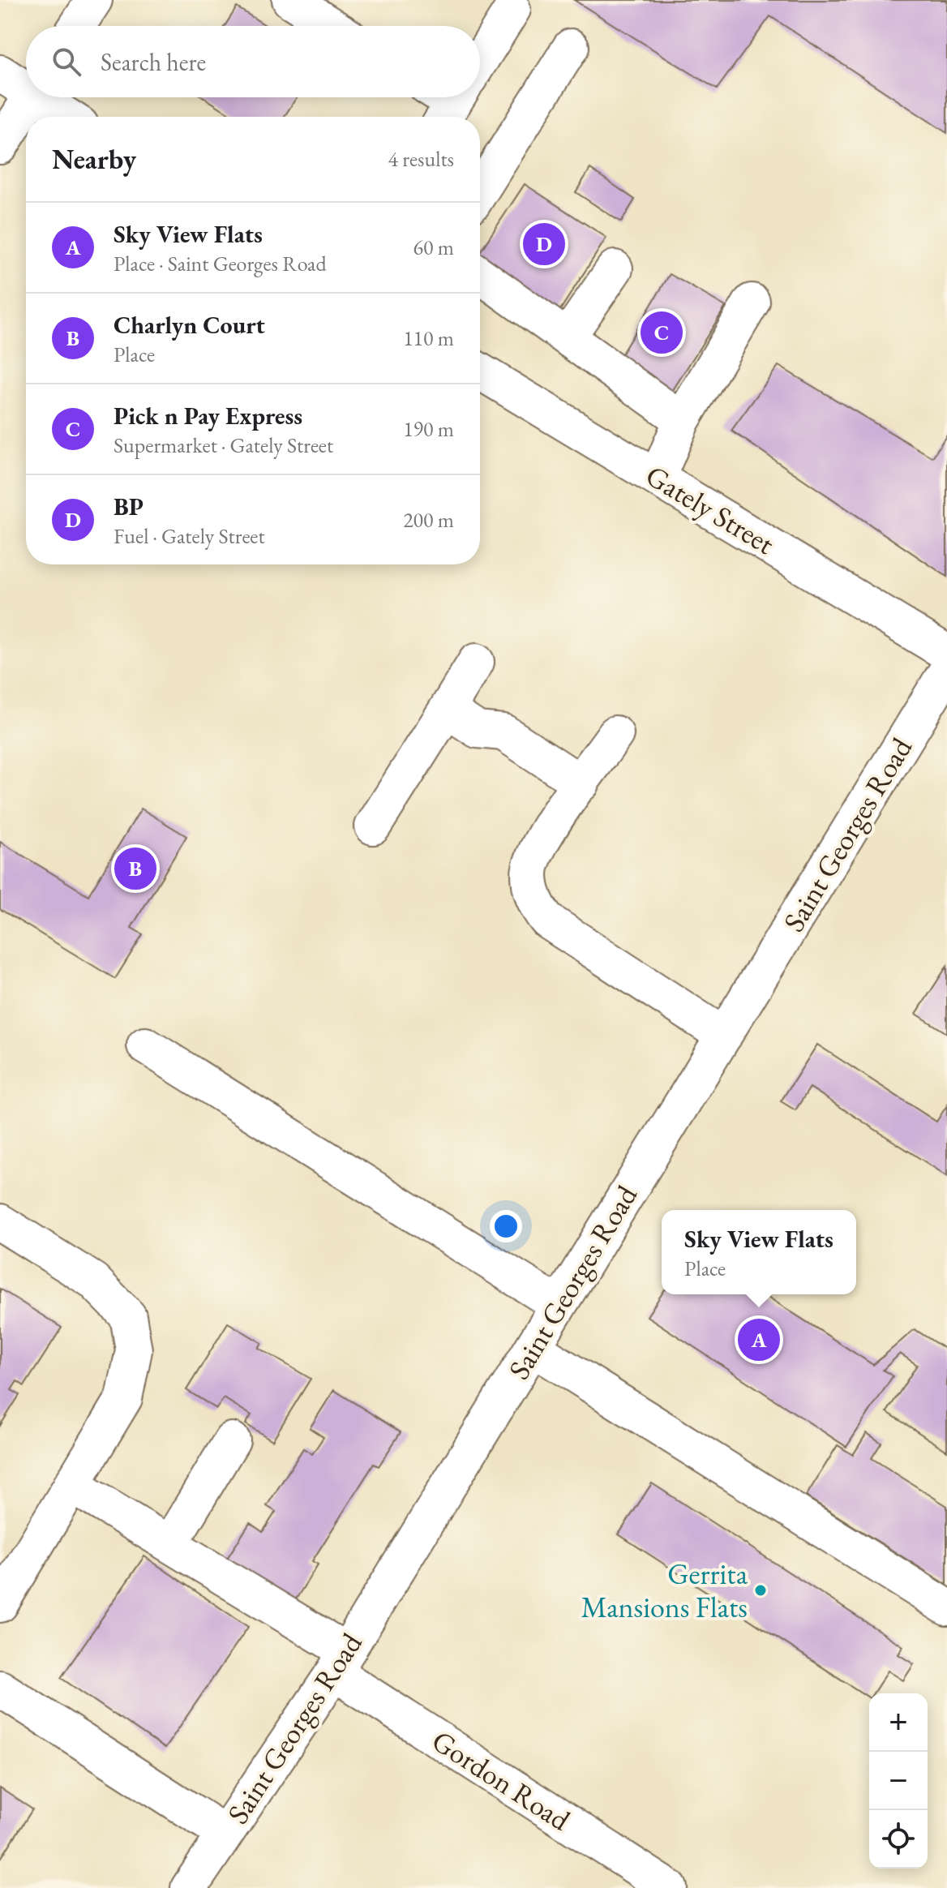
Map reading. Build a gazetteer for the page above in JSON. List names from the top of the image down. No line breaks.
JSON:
{"streets":{"street":["Gately Street","Saint Georges Road","Gordon Road"]},"crossings":[["Saint Georges Road","Gordon Road"]],"places":["Gerrita Mansions Flats"],"page":{"search":"Search here","heading":["Nearby","4 results"],"list":[{"mark":"A","name":"Sky View Flats","note":"Place · Saint Georges Road","value":"60 m"},{"mark":"B","name":"Charlyn Court","note":"Place","value":"110 m"},{"mark":"C","name":"Pick n Pay Express","note":"Supermarket · Gately Street","value":"190 m"},{"mark":"D","name":"BP","note":"Fuel · Gately Street","value":"200 m"}],"pins":["D","C","B","A"],"popup":["Sky View Flats","Place"],"map_buttons":["+","−"]}}
